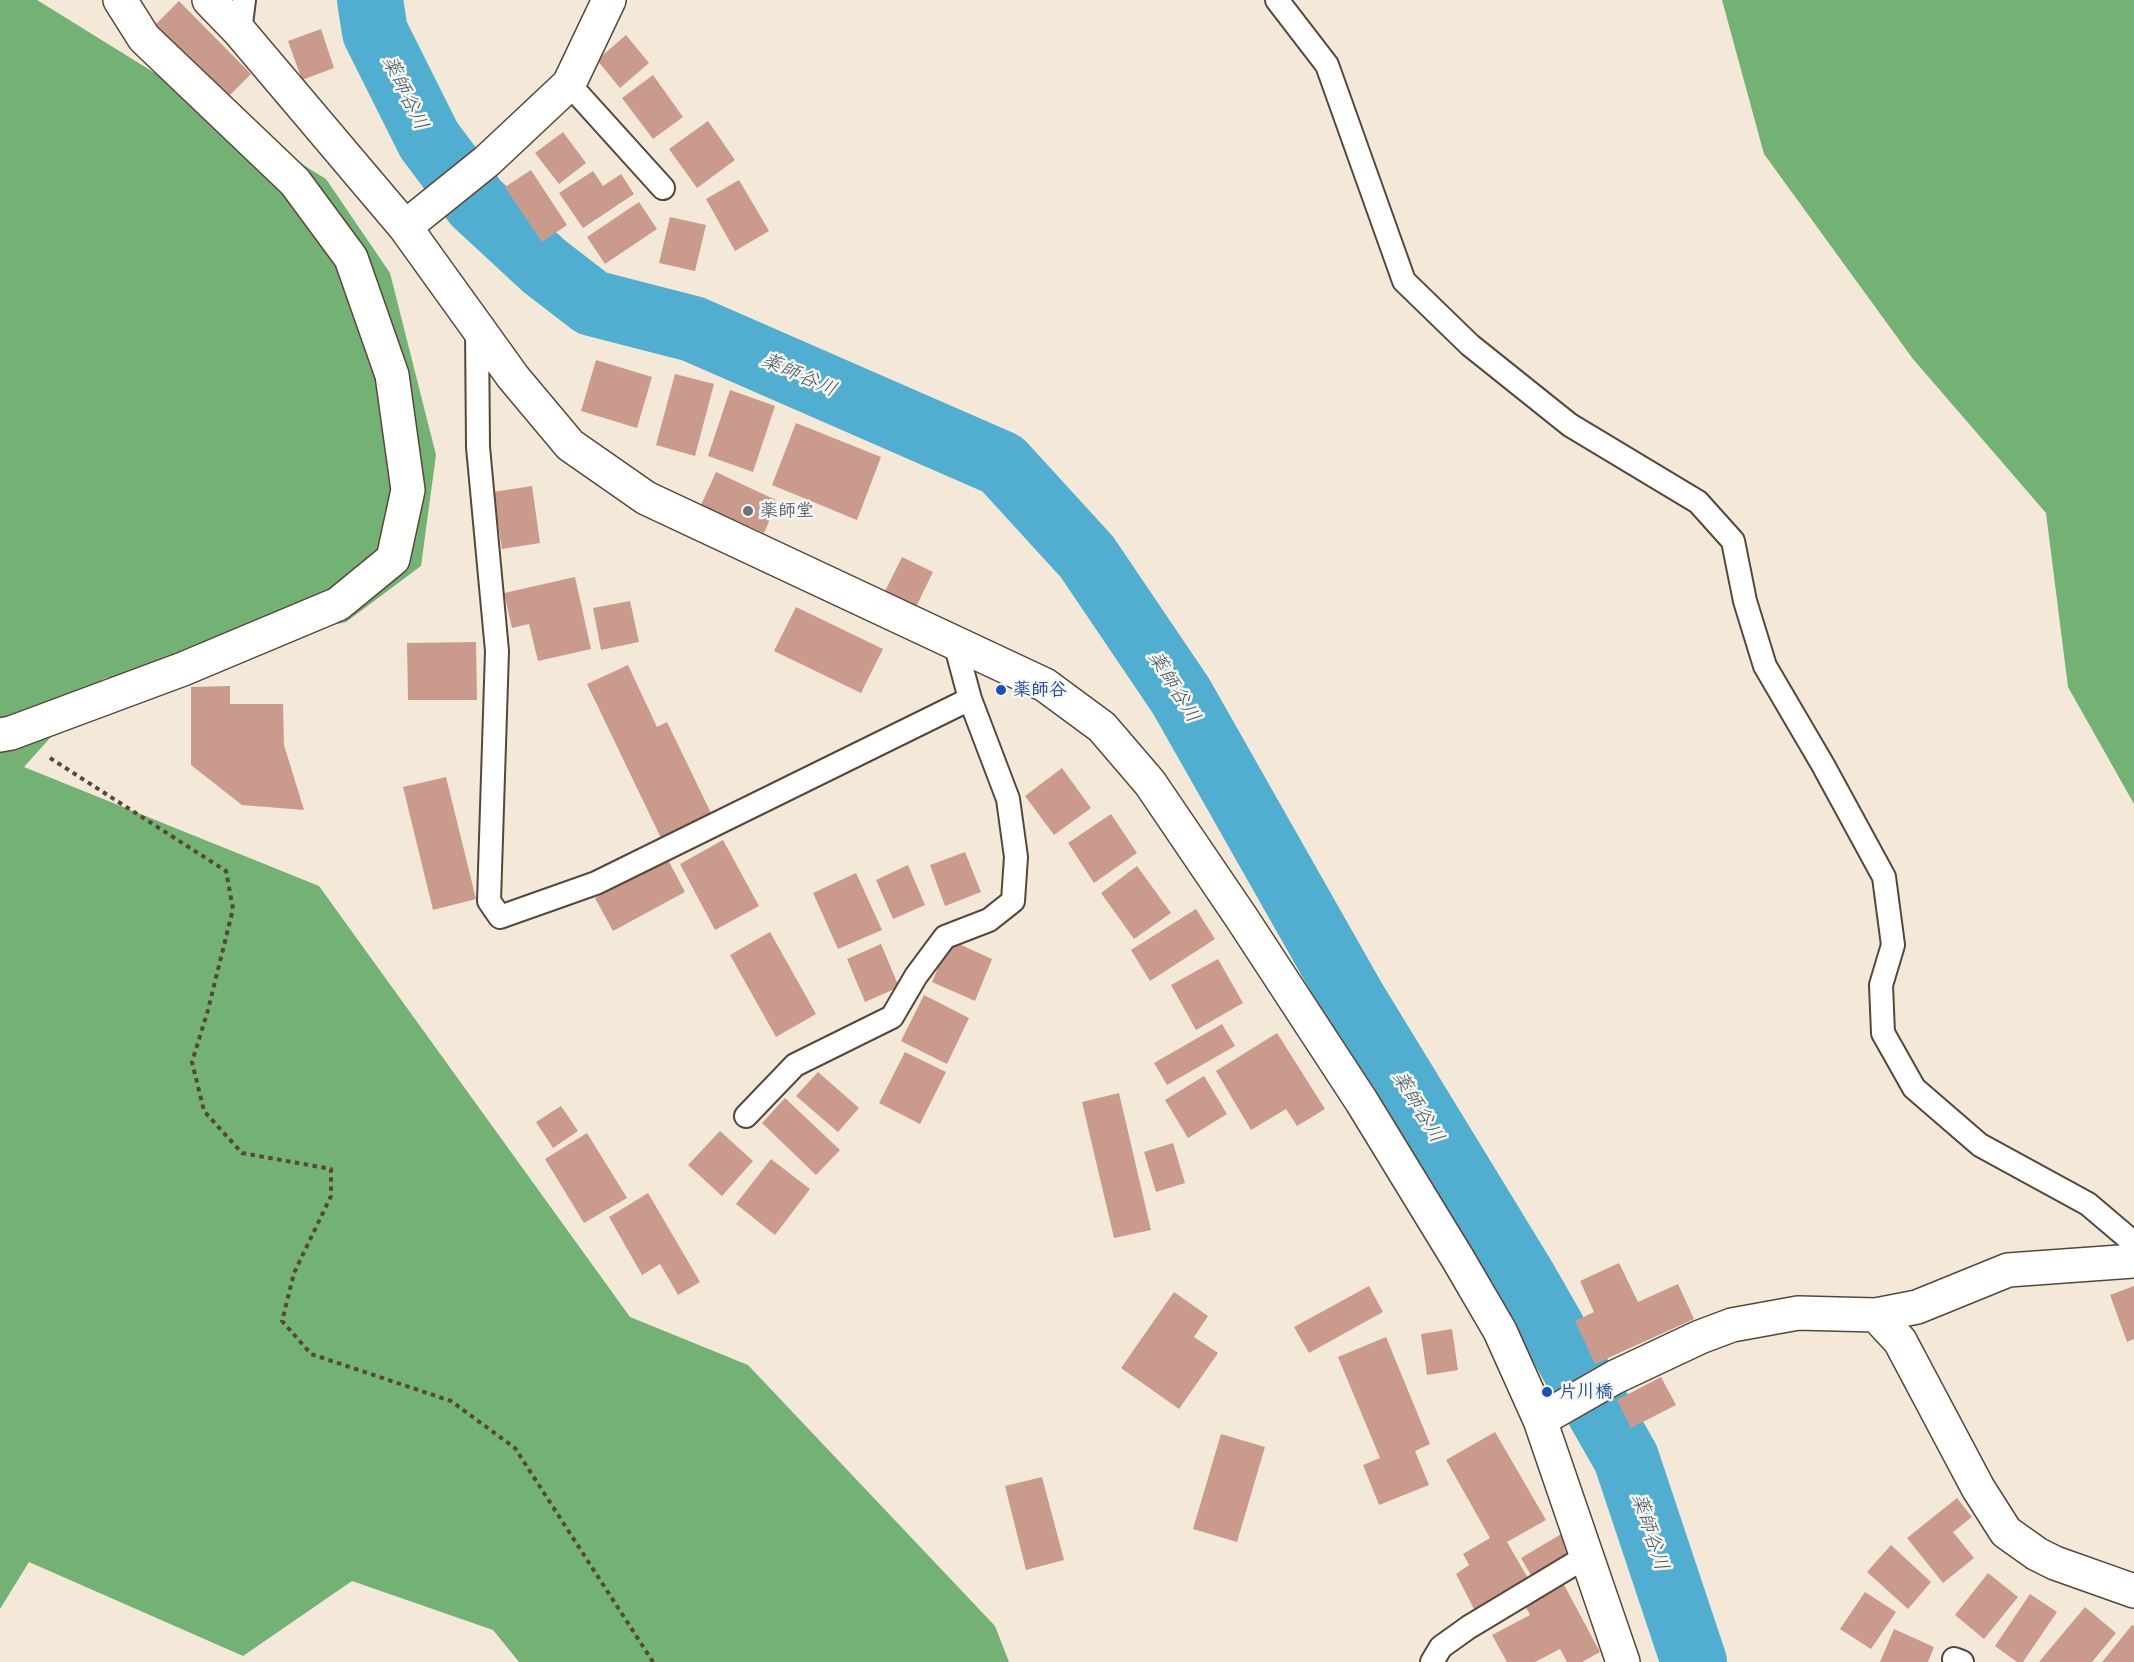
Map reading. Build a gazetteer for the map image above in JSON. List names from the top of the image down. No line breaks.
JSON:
{"water":["薬師谷川"],"places":["薬師堂","薬師谷","片川橋"]}
